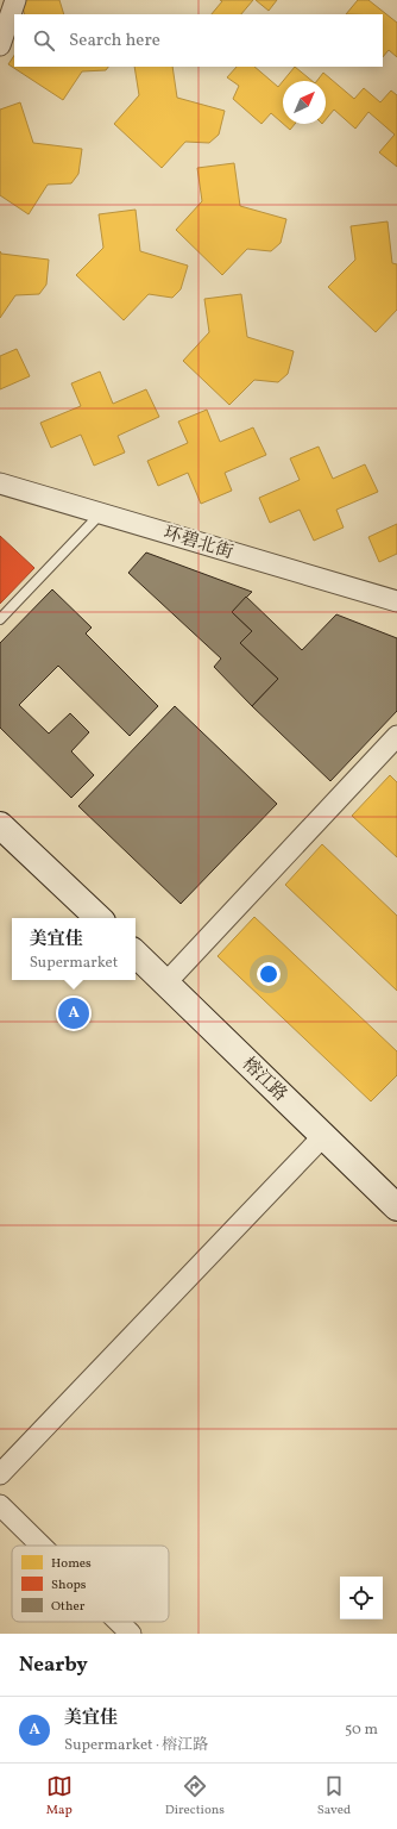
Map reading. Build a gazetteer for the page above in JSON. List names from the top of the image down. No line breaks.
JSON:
{"streets":{"street":["环碧北街","榕江路"]},"legend":["Homes","Shops","Other"],"north":"top right","page":{"search":"Search here","popup":["美宜佳","Supermarket"],"pins":"A","heading":"Nearby","list":[{"mark":"A","name":"美宜佳","note":"Supermarket · 榕江路","value":"50 m"}],"nav":["Map","Directions","Saved"]}}
